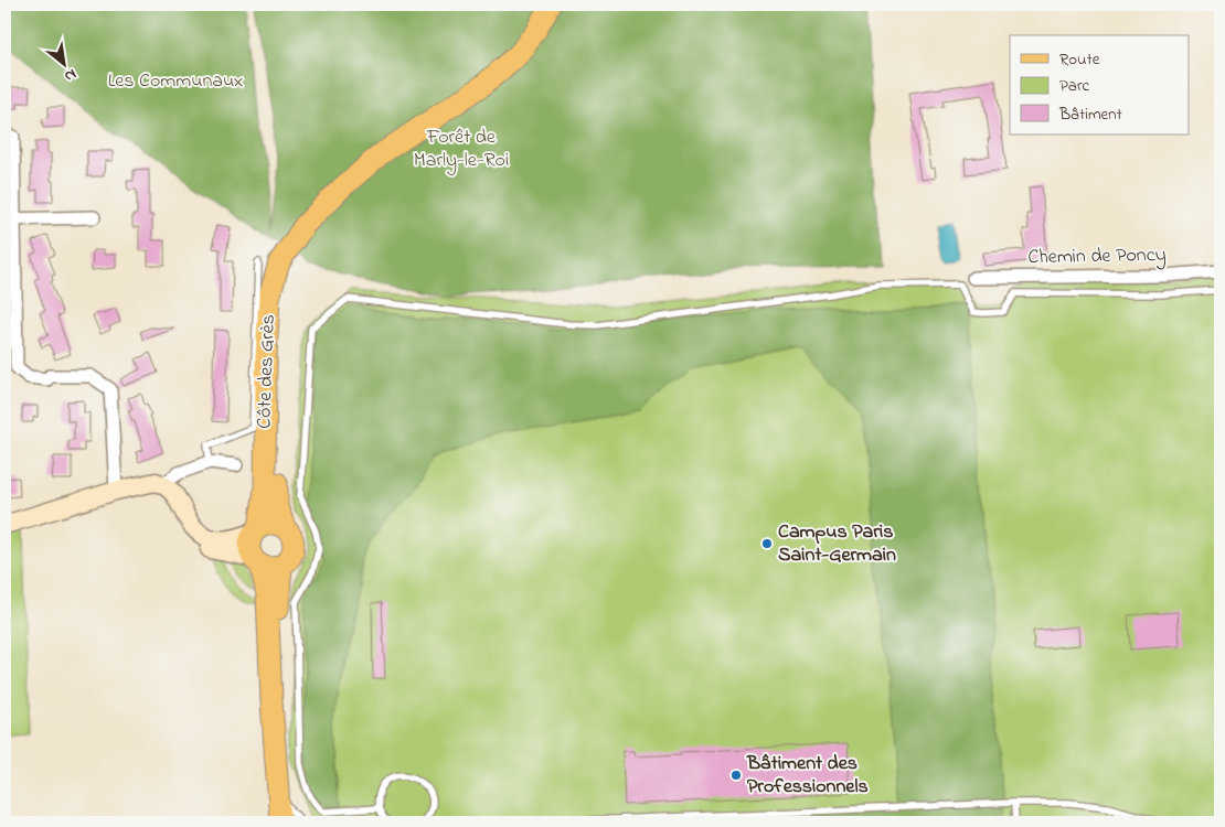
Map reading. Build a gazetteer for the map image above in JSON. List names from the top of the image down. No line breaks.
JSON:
{"streets":{"main road":["Côte des Grès"],"street":["Chemin de Poncy"]},"parks":["Les Communaux","Forêt de Marly-le-Roi"],"places":["Campus Paris Saint-Germain","Bâtiment des Professionnels"],"legend":["Route","Parc","Bâtiment"],"north":"bottom right"}
